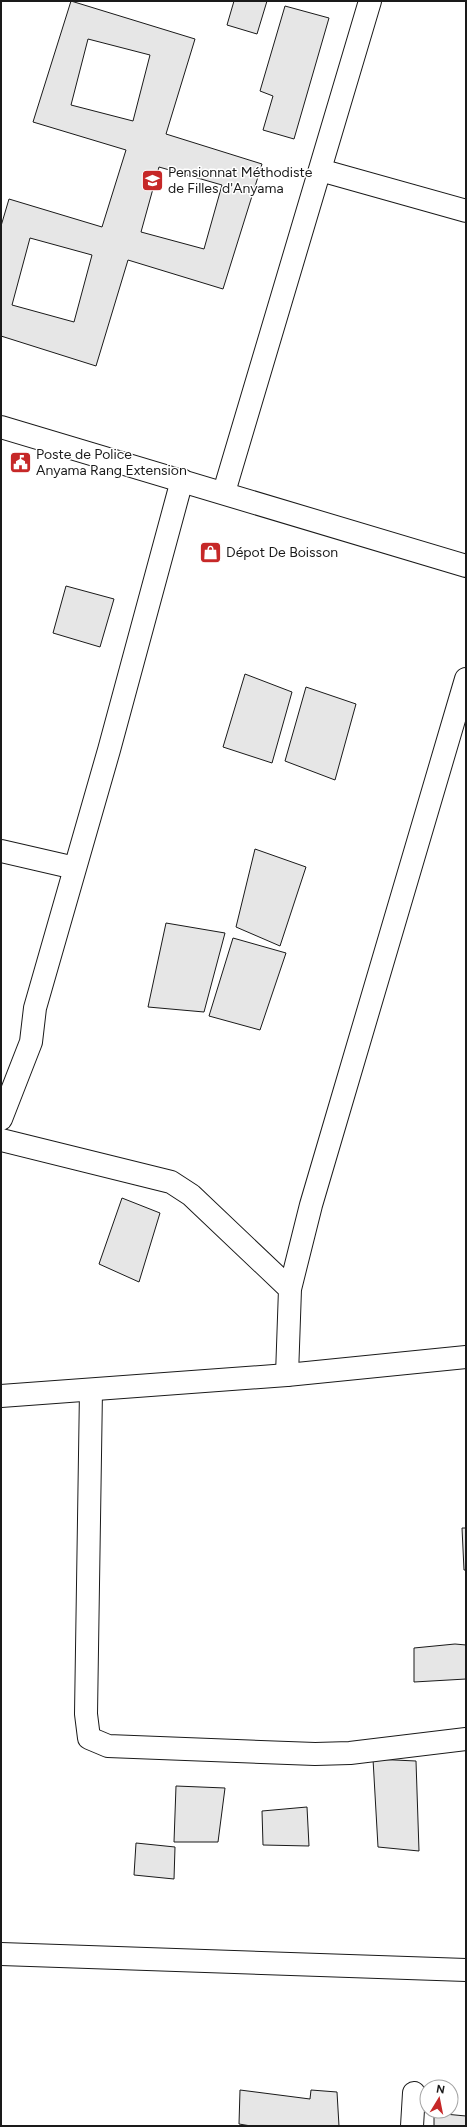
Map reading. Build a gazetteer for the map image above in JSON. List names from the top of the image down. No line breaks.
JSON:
{"places":{"school or university":["Pensionnat Méthodiste de Filles d'Anyama"],"public building":["Poste de Police Anyama Rang Extension"],"shop":["Dépot De Boisson"]},"north":"top"}
